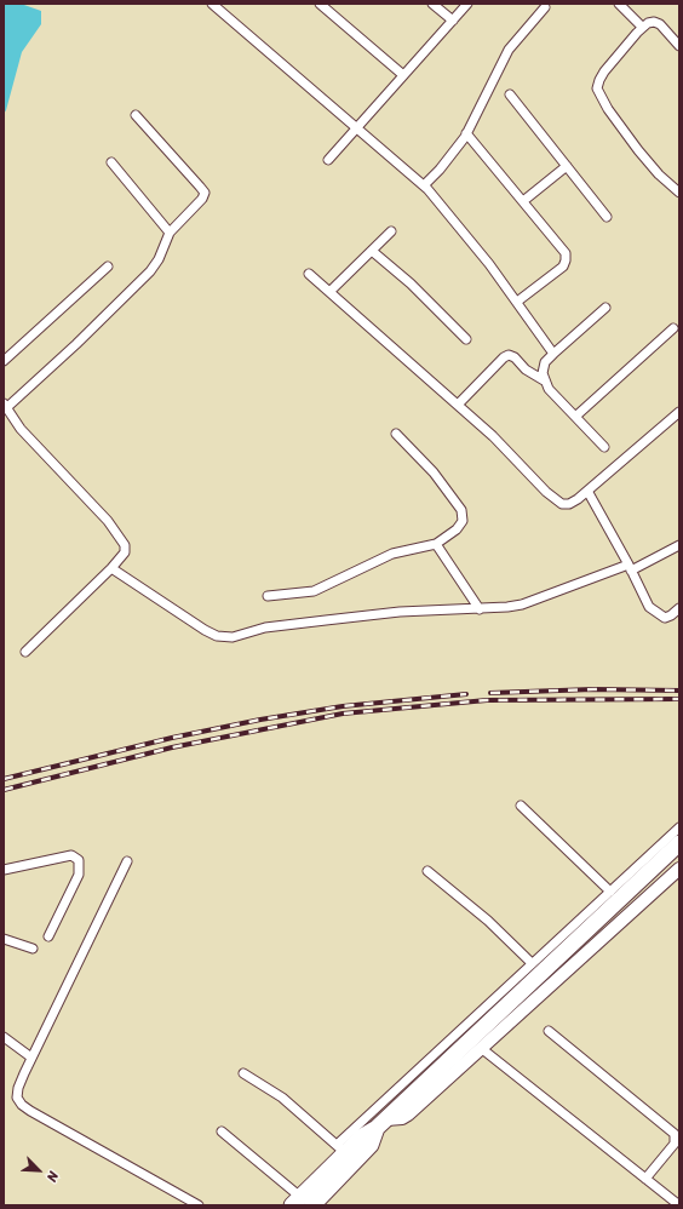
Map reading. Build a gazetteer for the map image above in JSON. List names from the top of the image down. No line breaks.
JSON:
{"north":"bottom right"}
